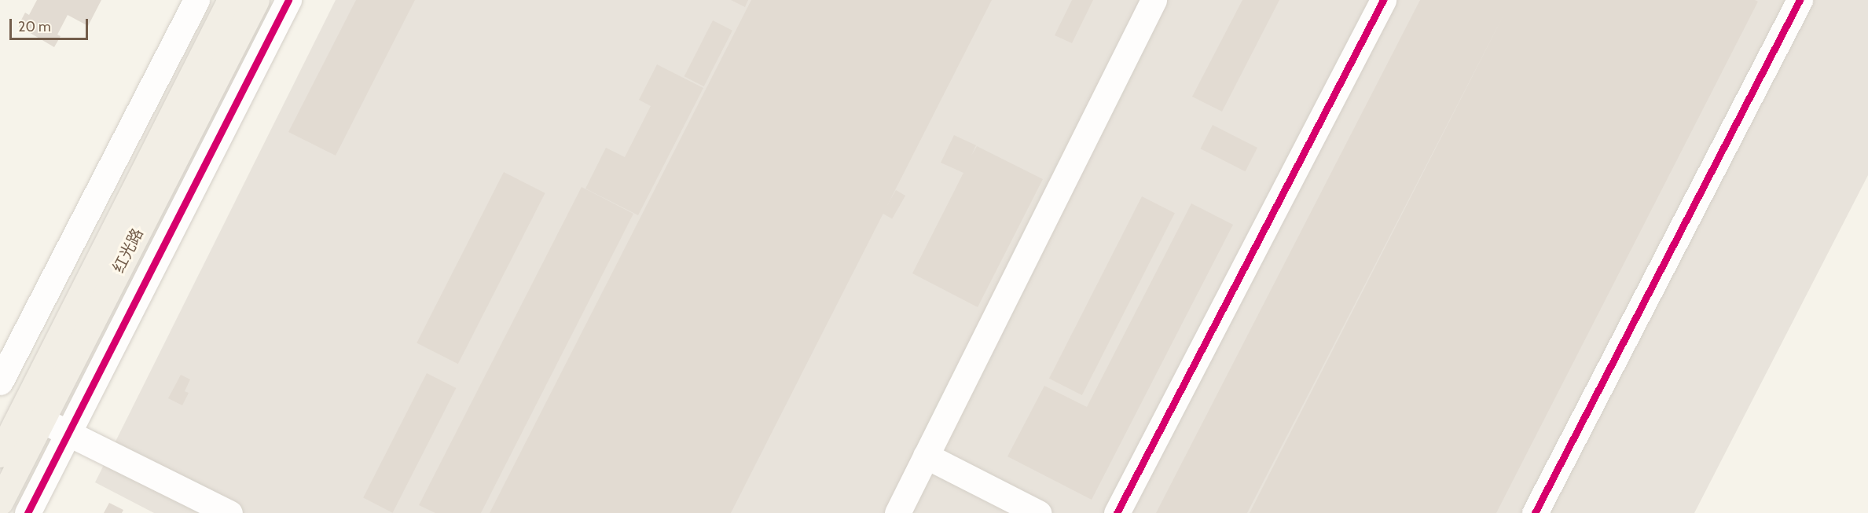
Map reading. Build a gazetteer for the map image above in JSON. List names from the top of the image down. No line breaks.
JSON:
{"streets":{"main road":["红光路"]},"scale_bar":"20 m"}
